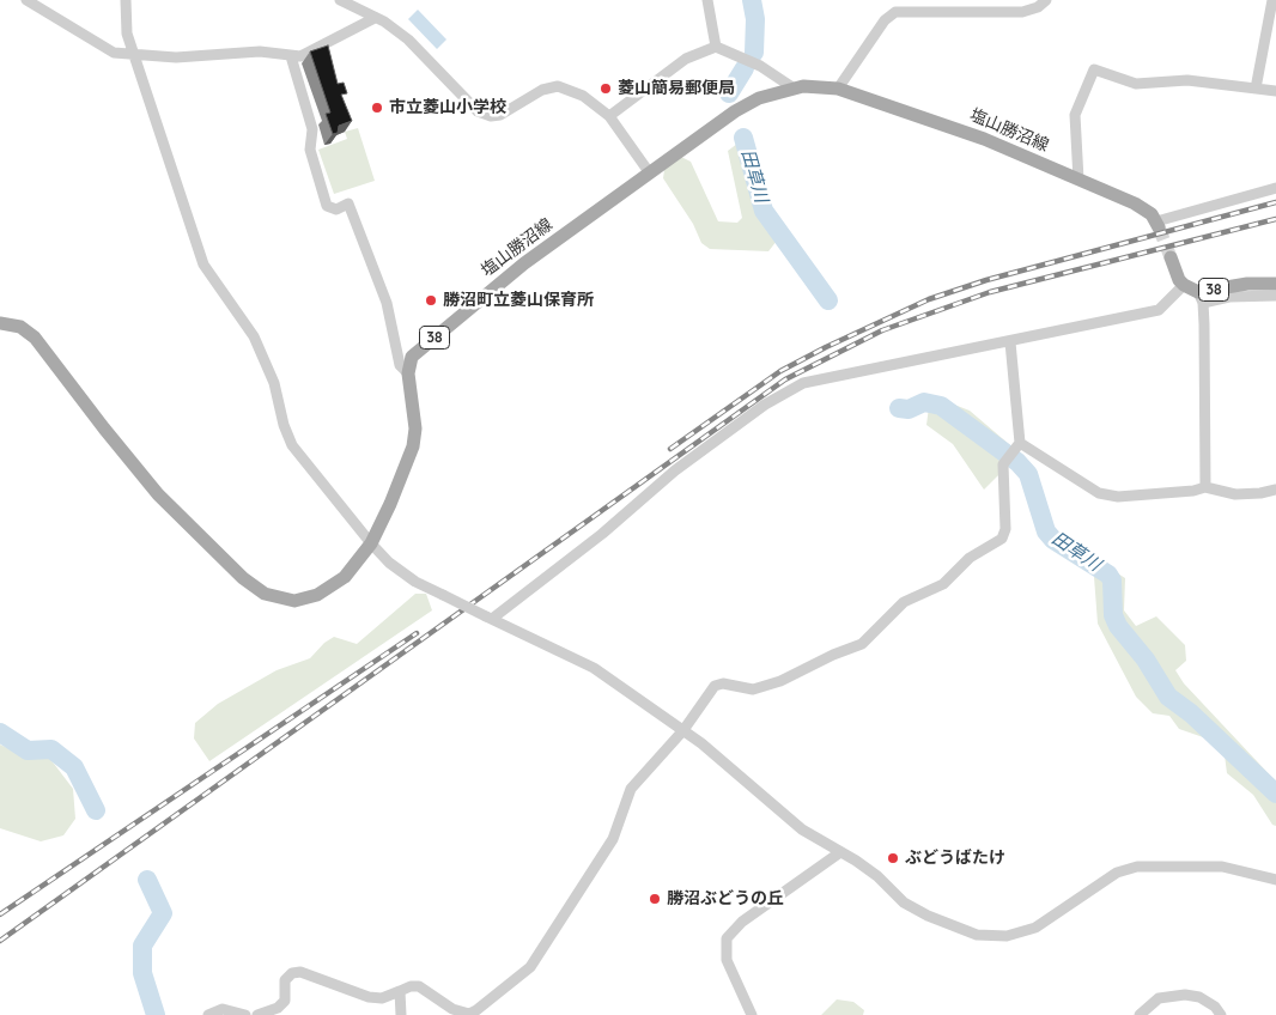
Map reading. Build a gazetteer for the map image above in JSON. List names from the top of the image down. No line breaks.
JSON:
{"streets":{"main road":["塩山勝沼線","38"]},"water":["田草川"],"places":["菱山簡易郵便局","市立菱山小学校","勝沼町立菱山保育所","ぶどうばたけ","勝沼ぶどうの丘"]}
